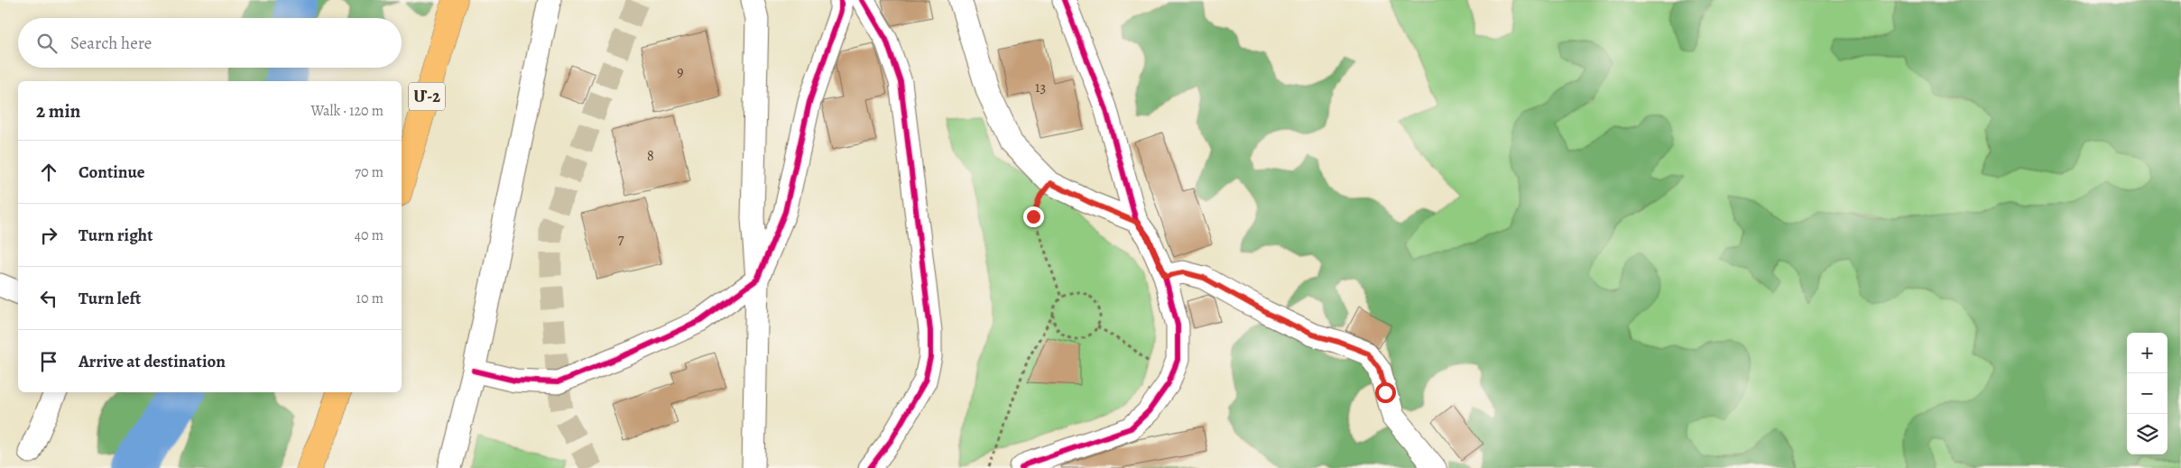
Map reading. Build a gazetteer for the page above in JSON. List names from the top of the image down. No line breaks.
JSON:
{"streets":{"highway":["Մ-2"]},"house_numbers":["9","13","8","7"],"page":{"search":"Search here","heading":["2 min","Walk · 120 m"],"list":[["Continue","70 m"],["Turn right","40 m"],["Turn left","10 m"],"Arrive at destination"],"map_buttons":["+","−"]}}
